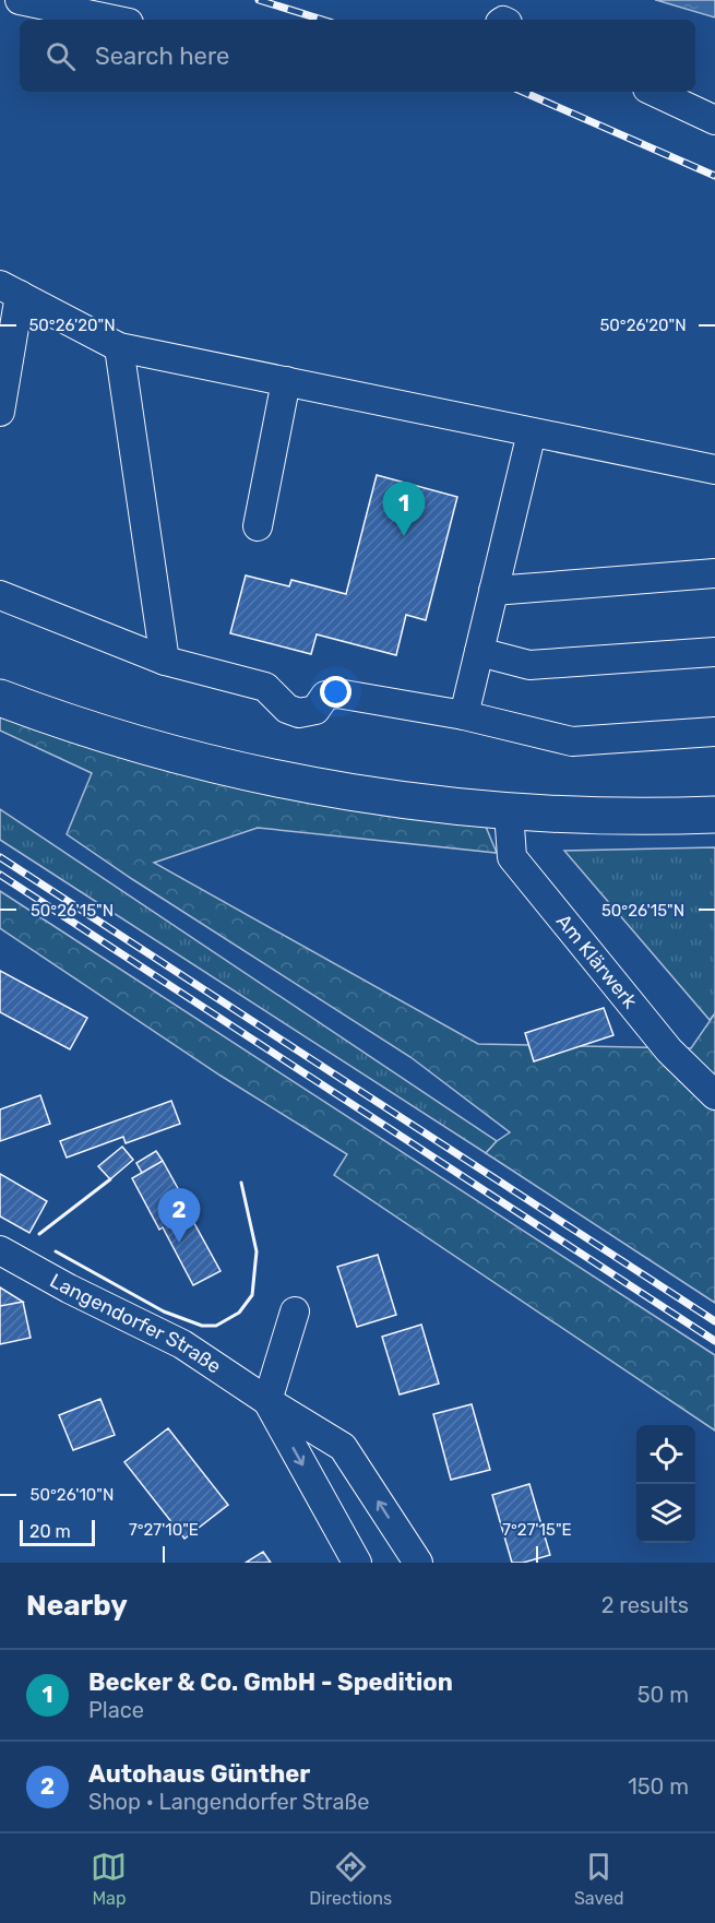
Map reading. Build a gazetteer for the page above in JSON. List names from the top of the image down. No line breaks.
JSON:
{"streets":{"street":["Am Klärwerk","Langendorfer Straße"]},"scale_bar":"20 m","page":{"search":"Search here","pins":["1","2"],"scale":"20 m","heading":["Nearby","2 results"],"list":[{"mark":"1","name":"Becker & Co. GmbH - Spedition","note":"Place","value":"50 m"},{"mark":"2","name":"Autohaus Günther","note":"Shop · Langendorfer Straße","value":"150 m"}],"nav":["Map","Directions","Saved"]},"coordinates":["50°26'20\"N","50°26'15\"N","50°26'10\"N","7°27'10\"E","7°27'15\"E"]}
